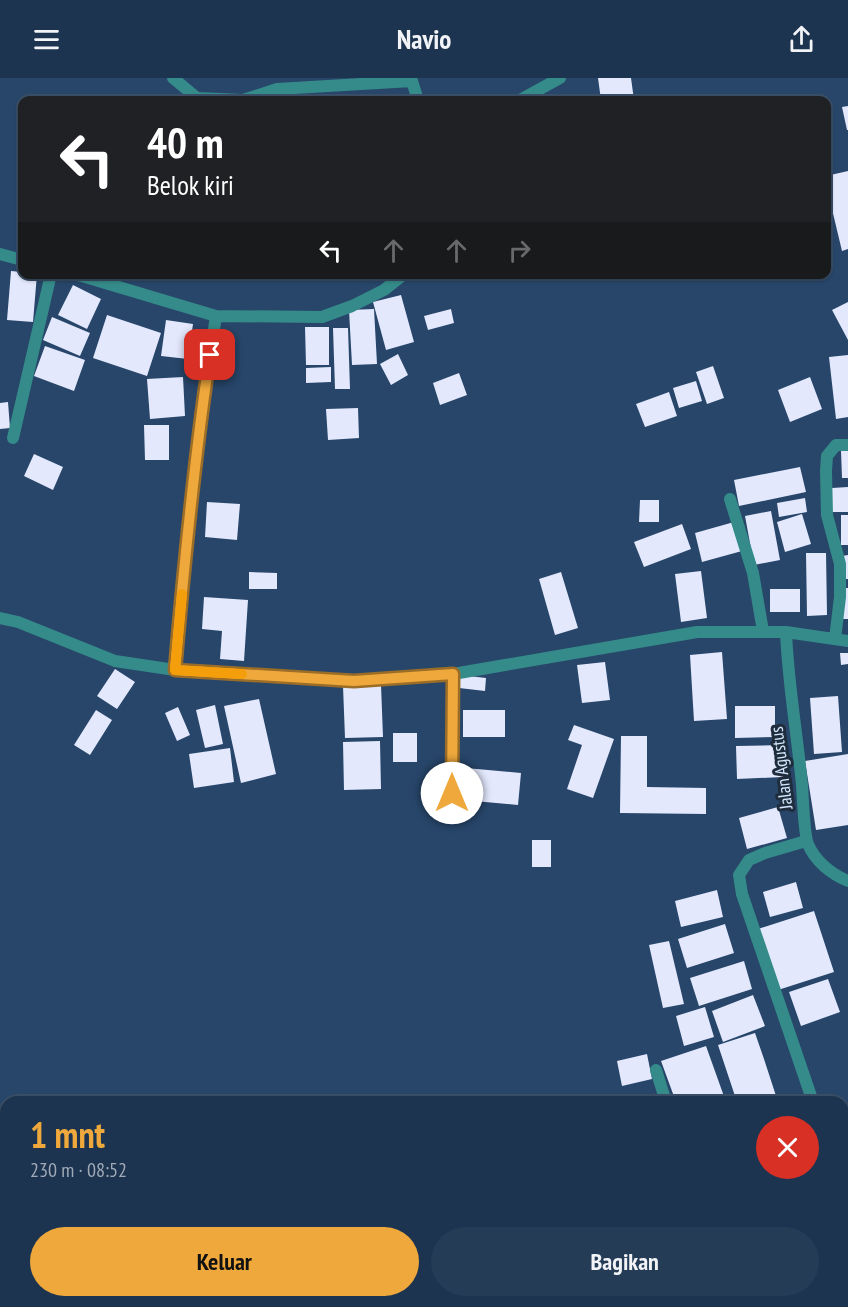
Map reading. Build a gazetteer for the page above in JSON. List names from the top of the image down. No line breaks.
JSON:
{"streets":{"street":["Jalan Agustus"]},"page":{"header":"Navio","turn":["40 m","Belok kiri"],"heading":["1 mnt","230 m · 08:52"],"buttons":["Keluar","Bagikan"]}}
